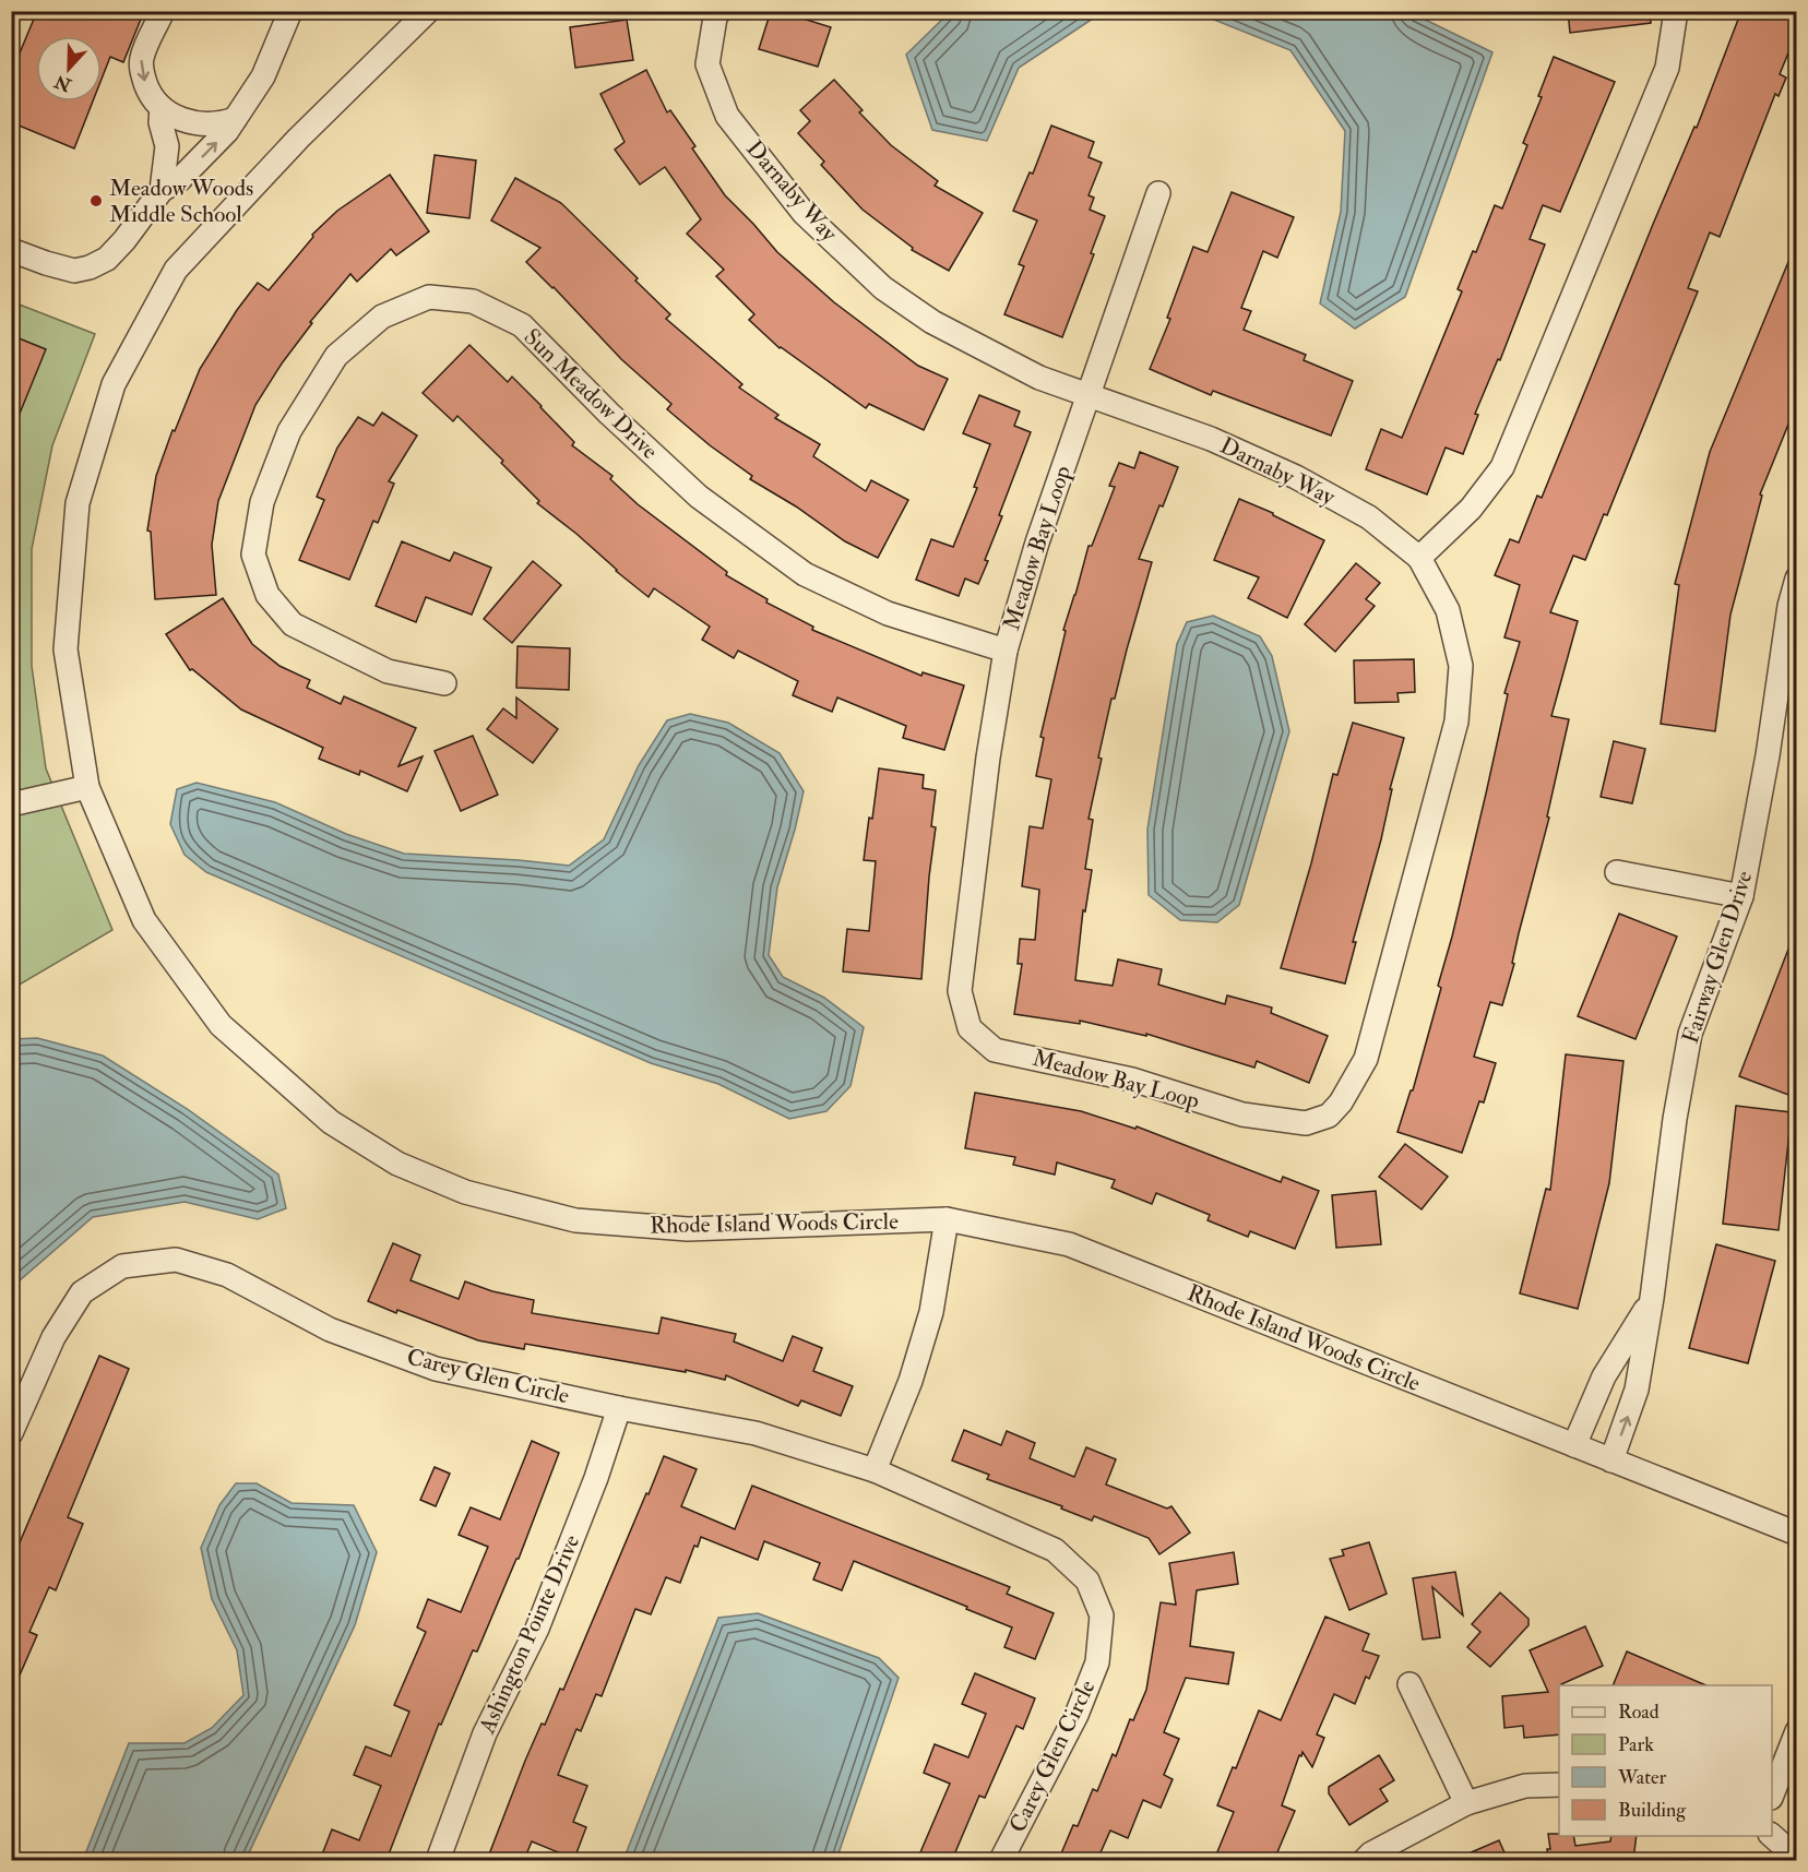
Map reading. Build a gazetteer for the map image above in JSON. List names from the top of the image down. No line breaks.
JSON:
{"streets":{"street":["Darnaby Way","Sun Meadow Drive","Meadow Bay Loop","Fairway Glen Drive","Rhode Island Woods Circle","Carey Glen Circle","Ashington Pointe Drive"]},"crossings":[["Darnaby Way","Meadow Bay Loop"],["Sun Meadow Drive","Meadow Bay Loop"],["Fairway Glen Drive","Rhode Island Woods Circle"],["Carey Glen Circle","Ashington Pointe Drive"]],"places":["Meadow Woods Middle School"],"legend":["Road","Park","Water","Building"],"north":"bottom"}
